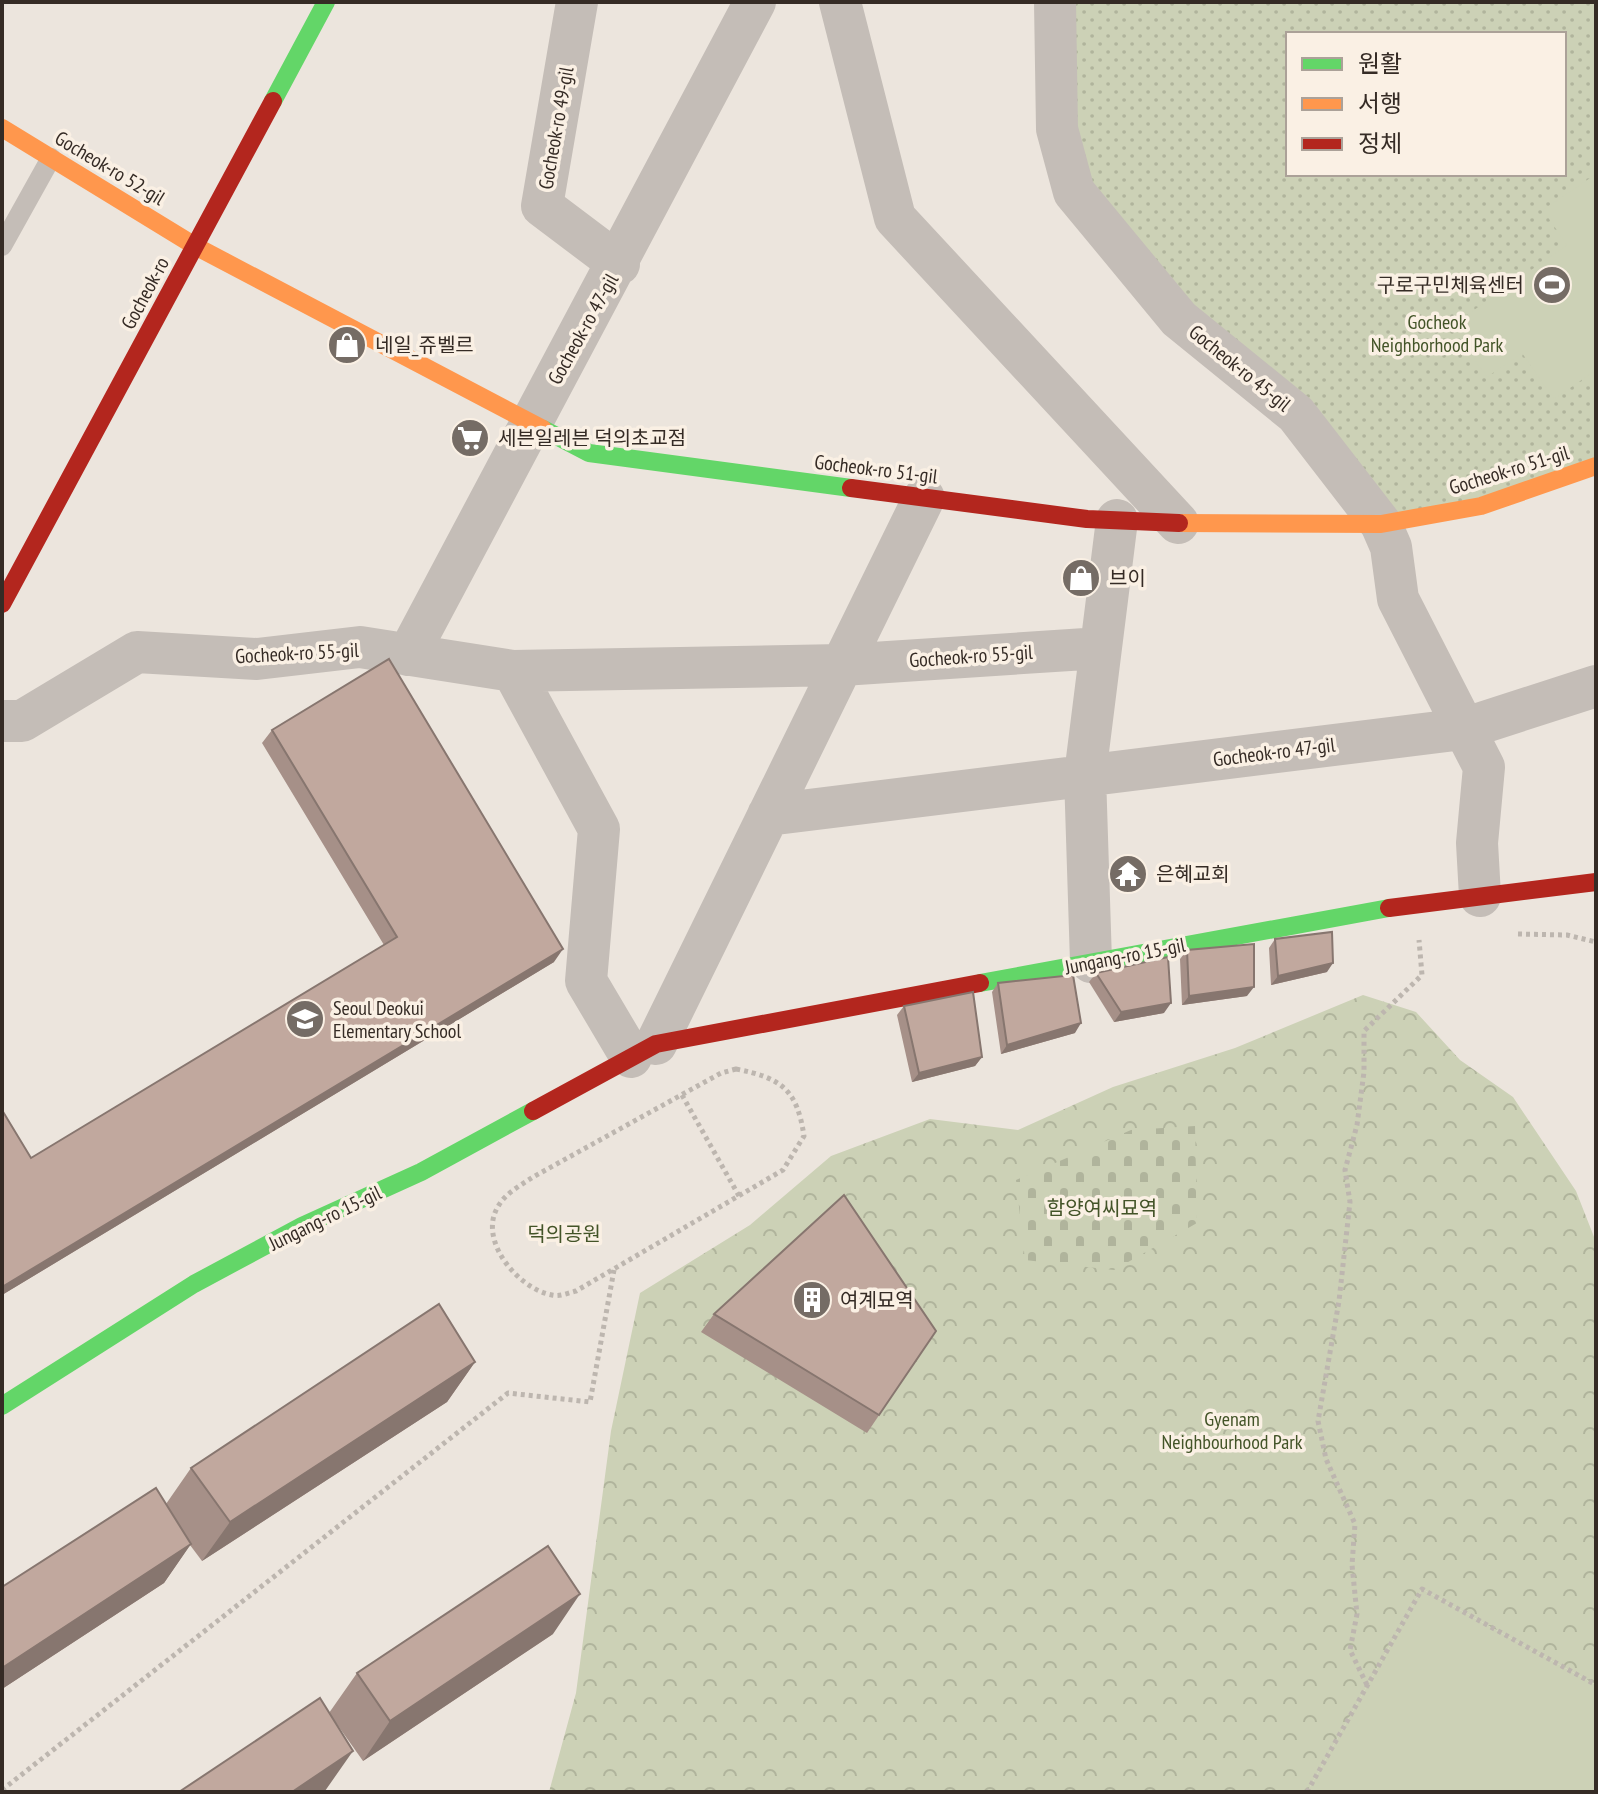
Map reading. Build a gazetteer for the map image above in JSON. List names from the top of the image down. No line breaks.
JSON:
{"streets":{"street":["Gocheok-ro 49-gil","Gocheok-ro 52-gil","Gocheok-ro","Gocheok-ro 47-gil","Gocheok-ro 45-gil","Gocheok-ro 51-gil","Gocheok-ro 55-gil","Jungang-ro 15-gil"]},"crossings":[["Gocheok-ro 49-gil","Gocheok-ro 47-gil"],["Gocheok-ro 52-gil","Gocheok-ro"],["Gocheok-ro 52-gil","Gocheok-ro 51-gil"],["Gocheok-ro","Gocheok-ro 51-gil"],["Gocheok-ro 47-gil","Gocheok-ro 45-gil"],["Gocheok-ro 47-gil","Gocheok-ro 51-gil"],["Gocheok-ro 47-gil","Gocheok-ro 55-gil"],["Gocheok-ro 45-gil","Gocheok-ro 51-gil"],["Gocheok-ro 45-gil","Jungang-ro 15-gil"]],"parks":["Gocheok Neighborhood Park","함양여씨묘역","덕의공원","Gyenam Neighbourhood Park"],"places":{"sports":["구로구민체육센터"],"shop":["네일_쥬벨르","브이"],"supermarket":["세븐일레븐 덕의초교점"],"temple":["은혜교회"],"school or university":["Seoul Deokui Elementary School"],"building":["여계묘역"]},"legend":["원활","서행","정체"]}
